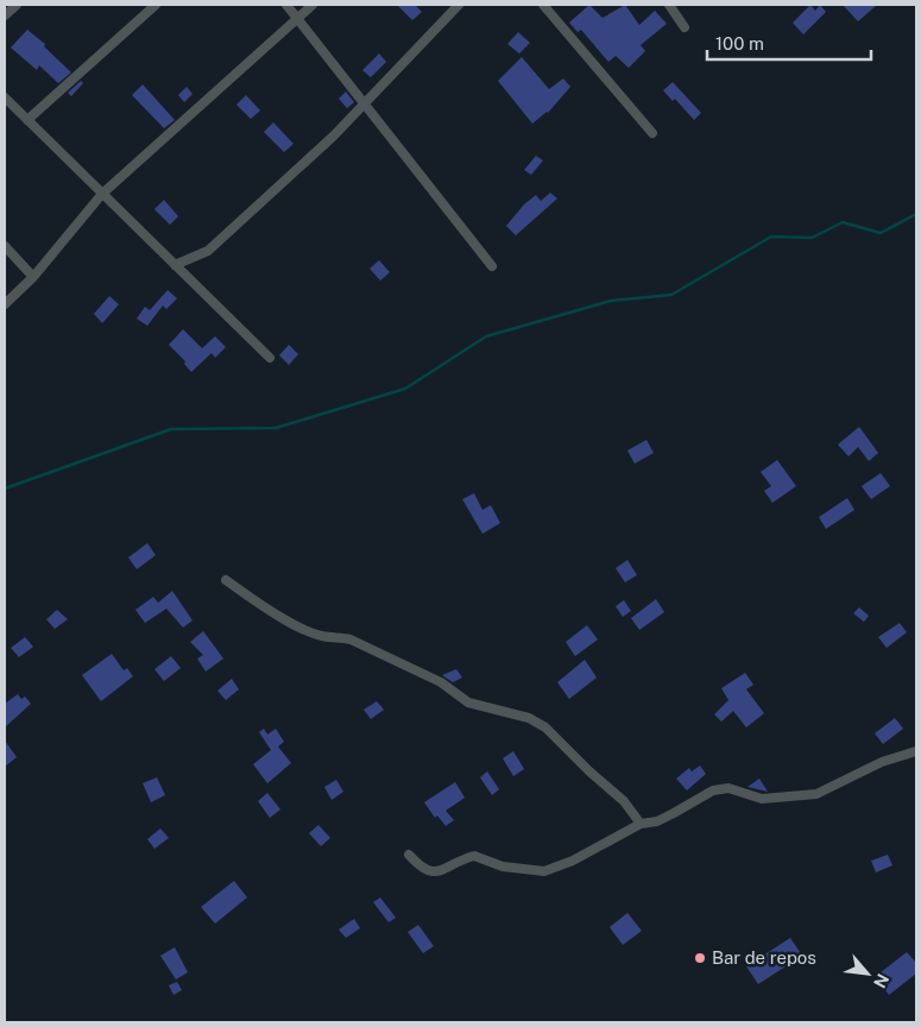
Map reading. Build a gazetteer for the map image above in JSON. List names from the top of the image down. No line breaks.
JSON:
{"places":["Bar de repos"],"scale_bar":"100 m","north":"bottom right"}
